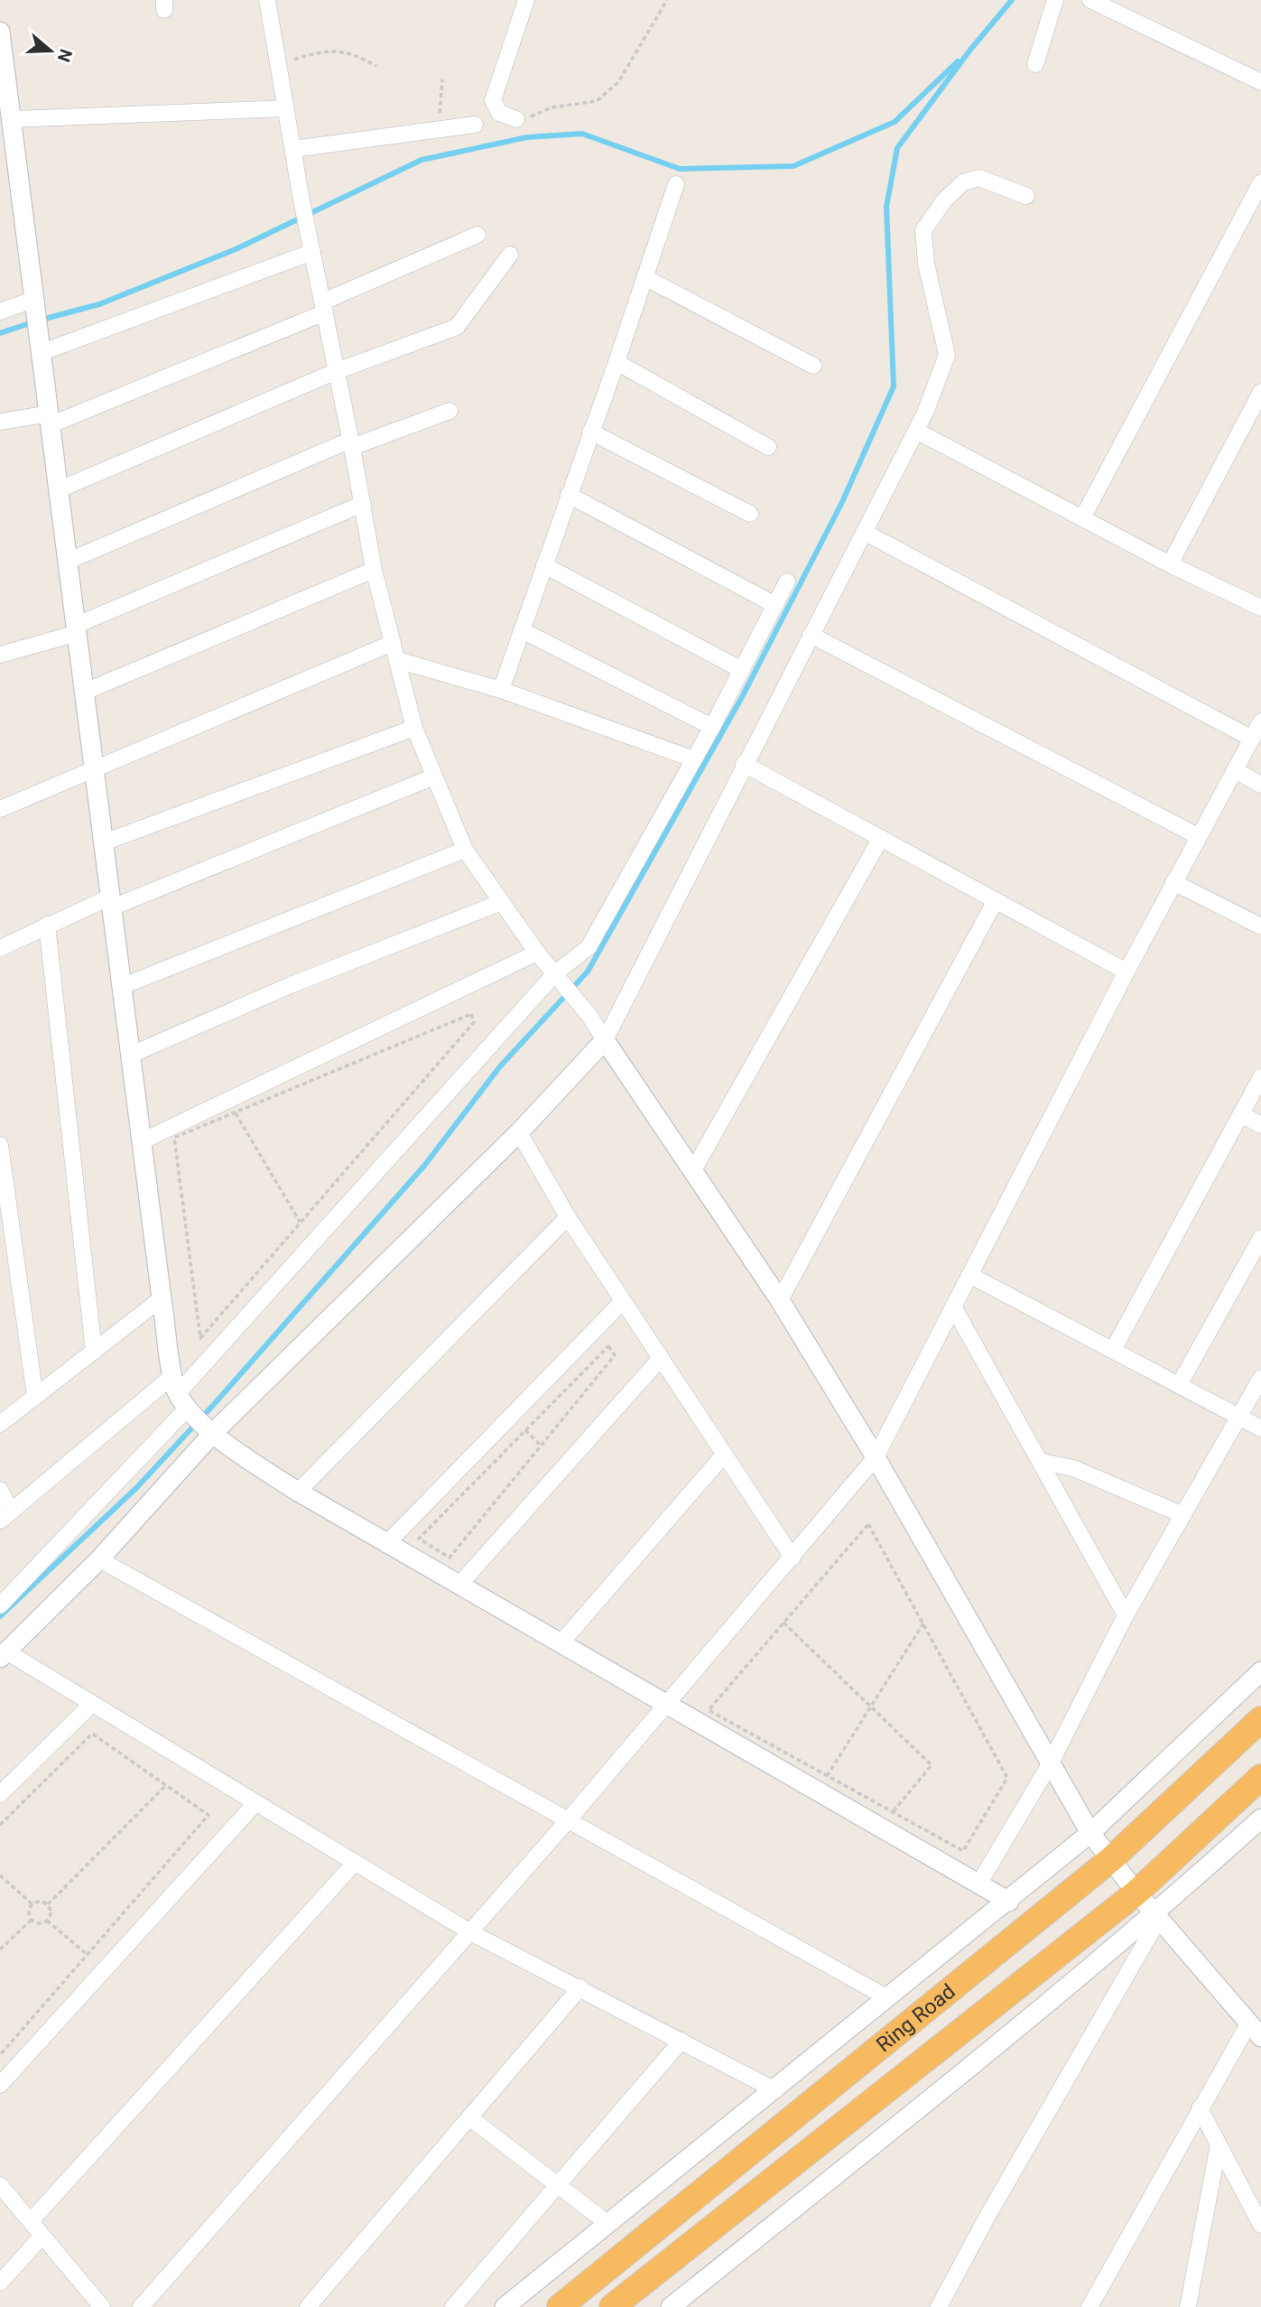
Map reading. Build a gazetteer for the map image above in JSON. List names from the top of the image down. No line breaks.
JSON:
{"streets":{"highway":["Ring Road"]},"north":"right"}
